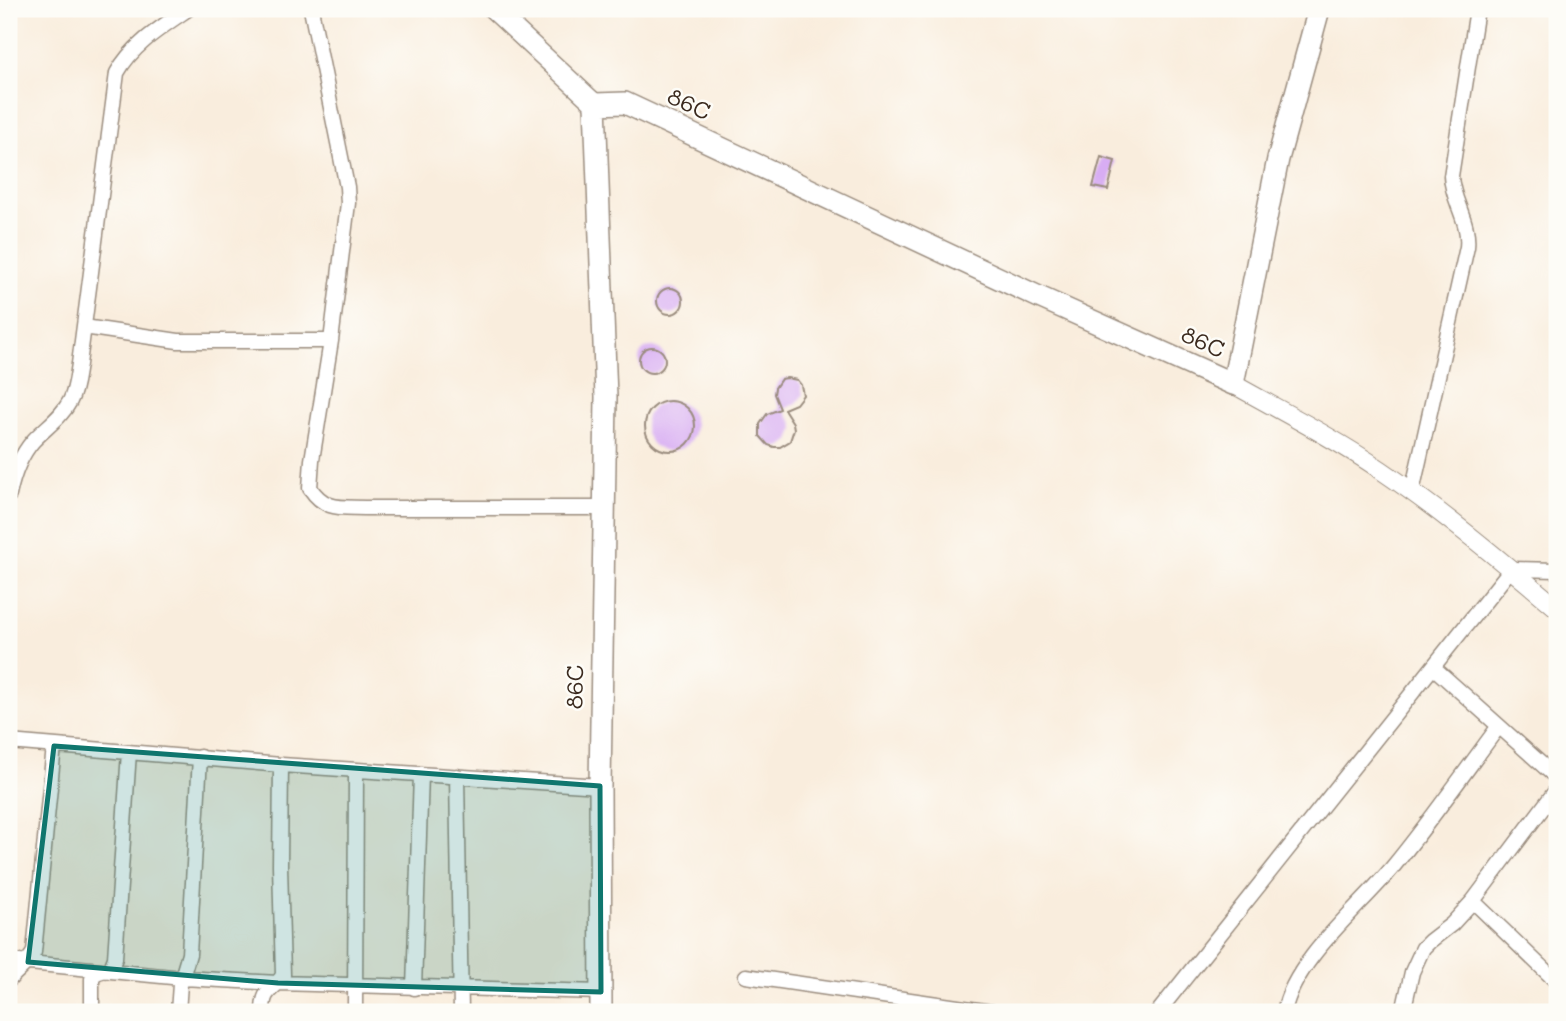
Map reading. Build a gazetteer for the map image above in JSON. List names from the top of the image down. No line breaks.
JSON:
{"streets":{"main road":["86C"]}}
